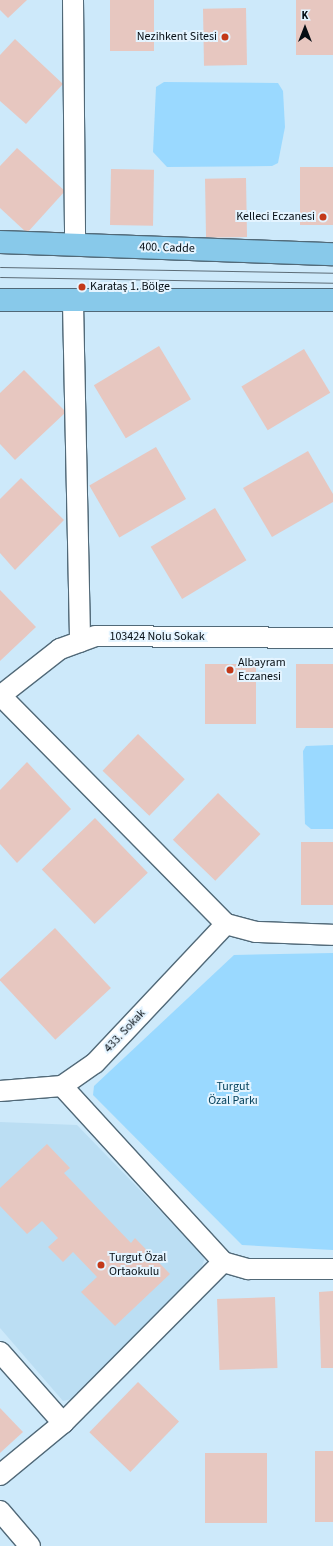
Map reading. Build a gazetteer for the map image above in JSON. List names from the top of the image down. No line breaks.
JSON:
{"streets":{"main road":["400. Cadde"],"street":["103424 Nolu Sokak","433. Sokak"]},"parks":["Turgut Özal Parkı"],"places":["Nezihkent Sitesi","Kelleci Eczanesi","Karataş 1. Bölge","Albayram Eczanesi","Turgut Özal Ortaokulu"],"north":"top"}
